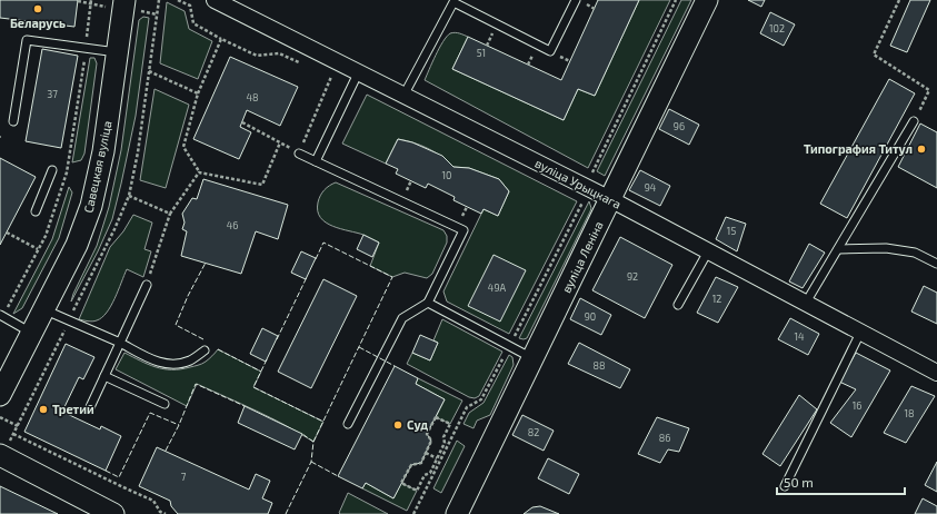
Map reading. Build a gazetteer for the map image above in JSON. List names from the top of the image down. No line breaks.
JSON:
{"streets":{"street":["Савецкая вуліца","вуліца Урыцкага","вуліца Леніна"]},"crossings":[["вуліца Урыцкага","вуліца Леніна"]],"places":["Беларусь","Типография Титул","Третий","Суд"],"house_numbers":["102","51","37","48","96","10","94","46","15","92","49А","12","90","14","88","16","18","82","86","7"],"scale_bar":"50 m"}
